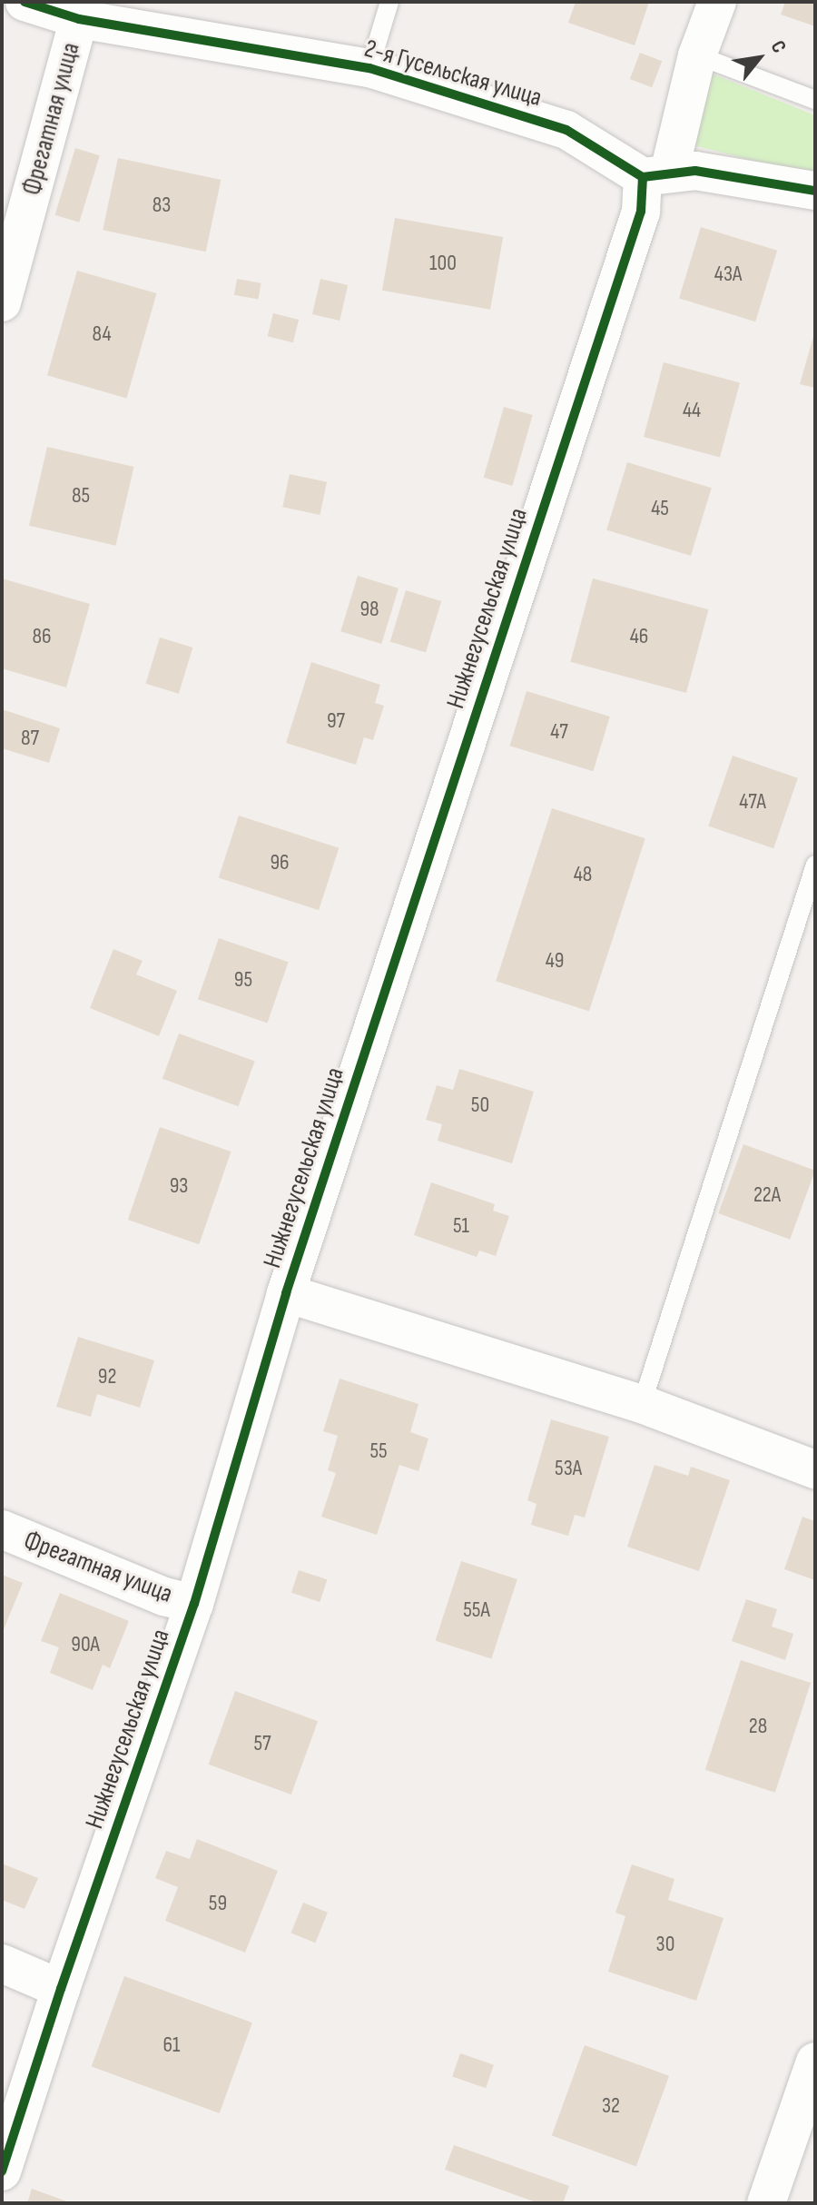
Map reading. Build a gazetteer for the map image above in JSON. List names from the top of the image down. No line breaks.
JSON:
{"streets":{"street":["2-я Гусельская улица","Фрегатная улица","Нижнегусельская улица"]},"crossings":[["2-я Гусельская улица","Фрегатная улица"],["2-я Гусельская улица","Нижнегусельская улица"],["Фрегатная улица","Нижнегусельская улица"]],"house_numbers":["83","100","43А","84","44","85","45","98","86","46","97","47","87","47А","96","48","49","95","50","93","22А","51","92","55","53А","55А","90А","28","57","59","30","61","32"],"north":"top right"}
